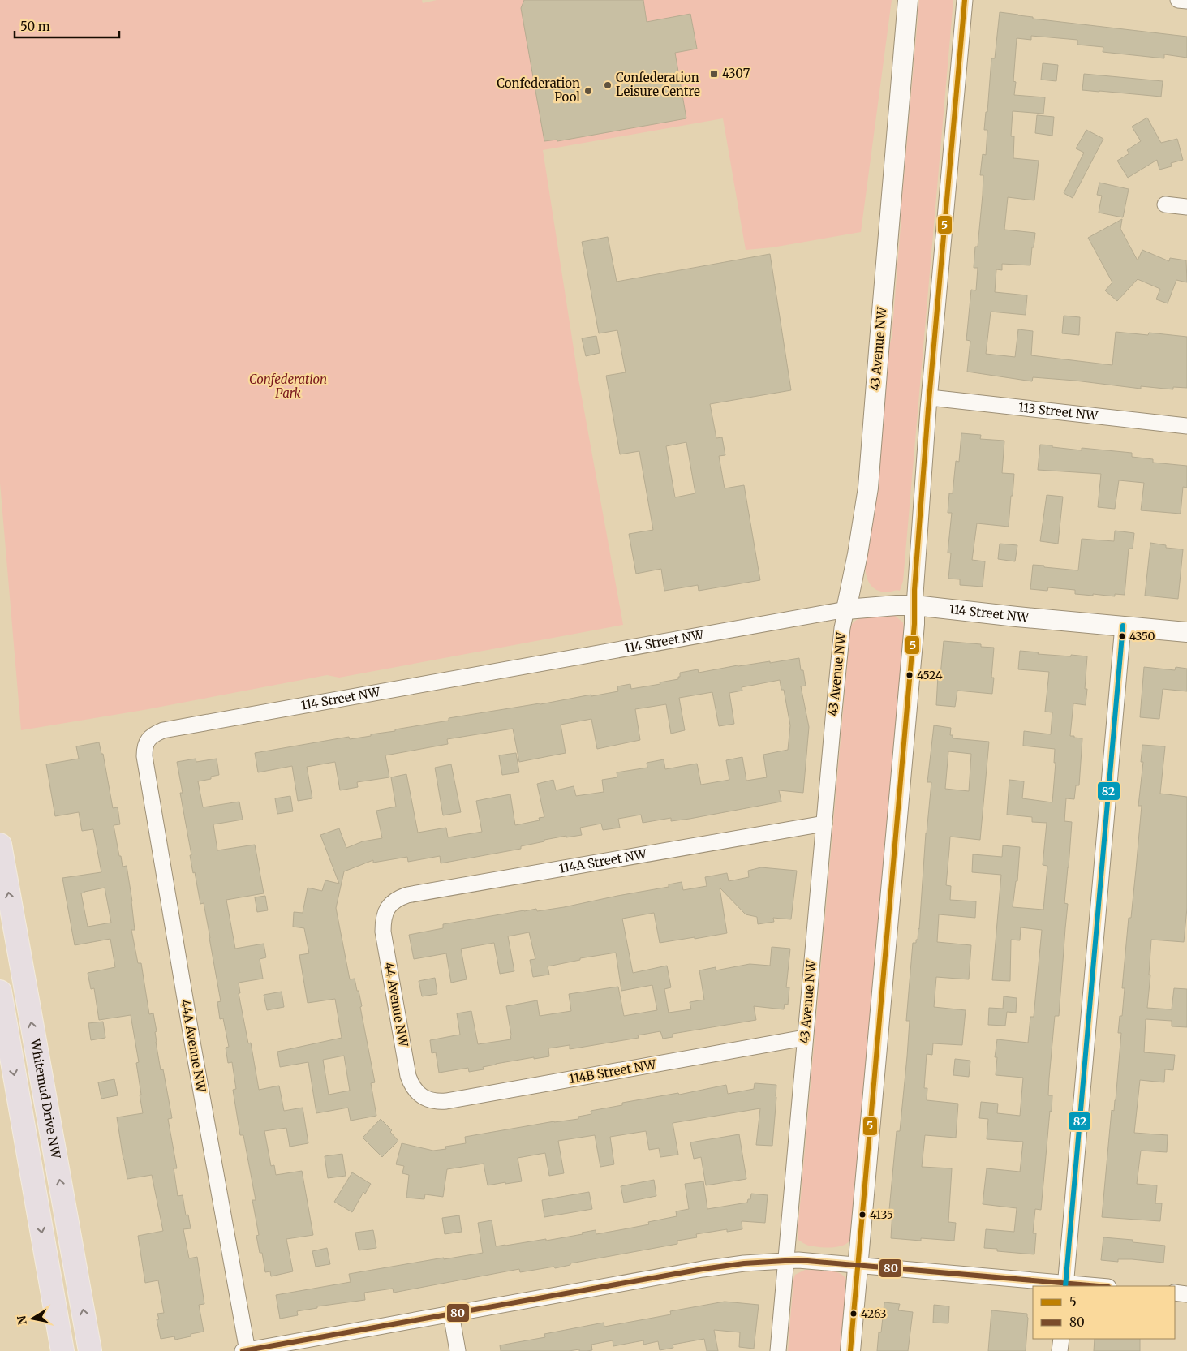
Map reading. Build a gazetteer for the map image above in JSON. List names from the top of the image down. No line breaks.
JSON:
{"streets":{"highway":["Whitemud Drive NW"],"street":["43 Avenue NW","113 Street NW","114 Street NW","114A Street NW","44 Avenue NW","44A Avenue NW","114B Street NW"]},"crossings":[["43 Avenue NW","114 Street NW"],["43 Avenue NW","114A Street NW"],["43 Avenue NW","114B Street NW"],["114 Street NW","44A Avenue NW"],["114A Street NW","44 Avenue NW"],["44 Avenue NW","114B Street NW"]],"parks":["Confederation Park"],"places":{"transit":["4307"],"other":["Confederation Leisure Centre","Confederation Pool","4350","4524","4135","4263"]},"lines":["transit line 5","transit line 82","transit line 80"],"legend":["5","80"],"scale_bar":"50 m","north":"left"}
